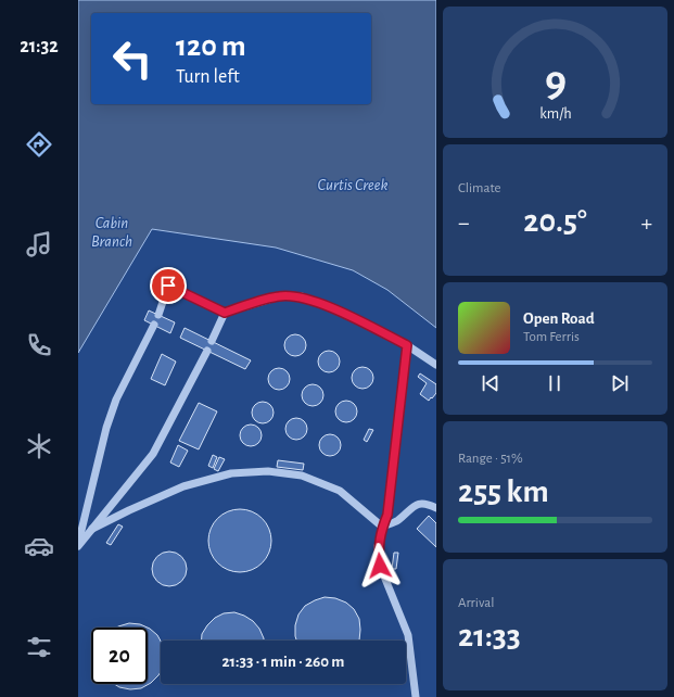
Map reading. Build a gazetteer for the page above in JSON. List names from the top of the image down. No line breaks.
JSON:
{"water":["Curtis Creek","Cabin Branch"],"page":{"tabs":"21:32","turn":["120 m","Turn left"],"tile":["Climate",["Range · 51%","255 km"],["Arrival","21:33"]],"heat":["−","20.5°","+"],"song":["Open Road","Tom Ferris"],"limit":"20","trip":"21:33 · 1 min · 260 m","gauge":["9","km/h"]}}
